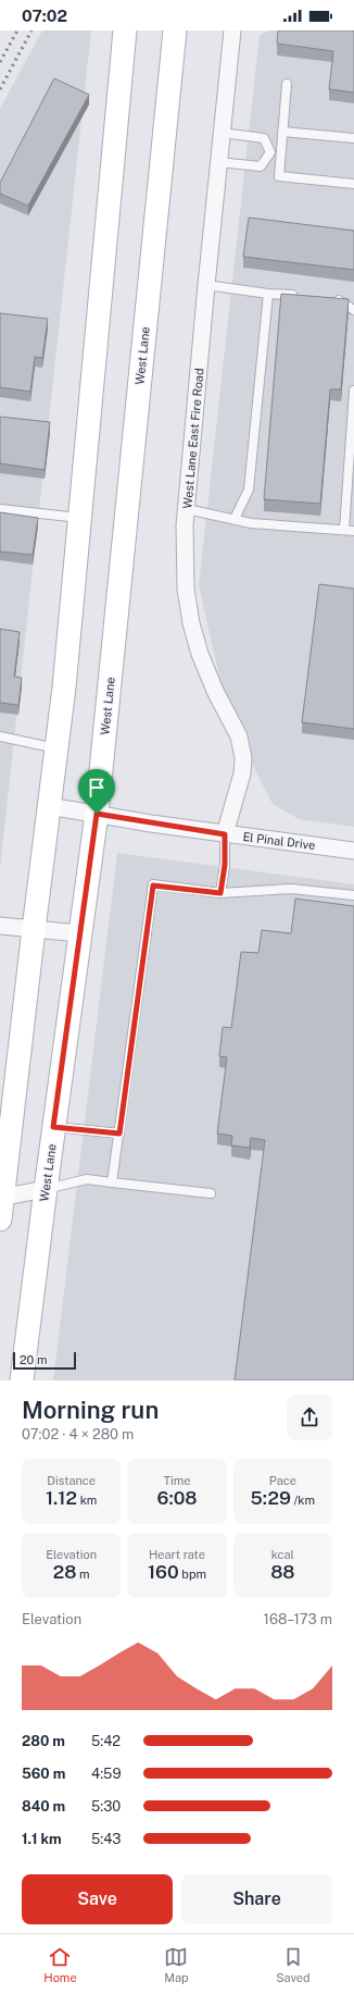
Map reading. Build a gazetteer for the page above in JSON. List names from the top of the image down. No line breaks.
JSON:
{"streets":{"main road":["West Lane"],"street":["West Lane East Fire Road","El Pinal Drive"]},"crossings":[["West Lane","El Pinal Drive"],["West Lane East Fire Road","El Pinal Drive"]],"scale_bar":"20 m","page":{"status":"07:02","scale":"20 m","heading":["Morning run","07:02 · 4 × 280 m"],"stats":[["Distance","1.12 km"],["Time","6:08"],["Pace","5:29 /km"],["Elevation","28 m"],["Heart rate","160 bpm"],["kcal","88"]],"chart":["Elevation","168–173 m"],"list":[{"name":"280 m","note":"5:42"},{"name":"560 m","note":"4:59"},{"name":"840 m","note":"5:30"},{"name":"1.1 km","note":"5:43"}],"buttons":["Save","Share"],"tabs":["Home","Map","Saved"]}}
